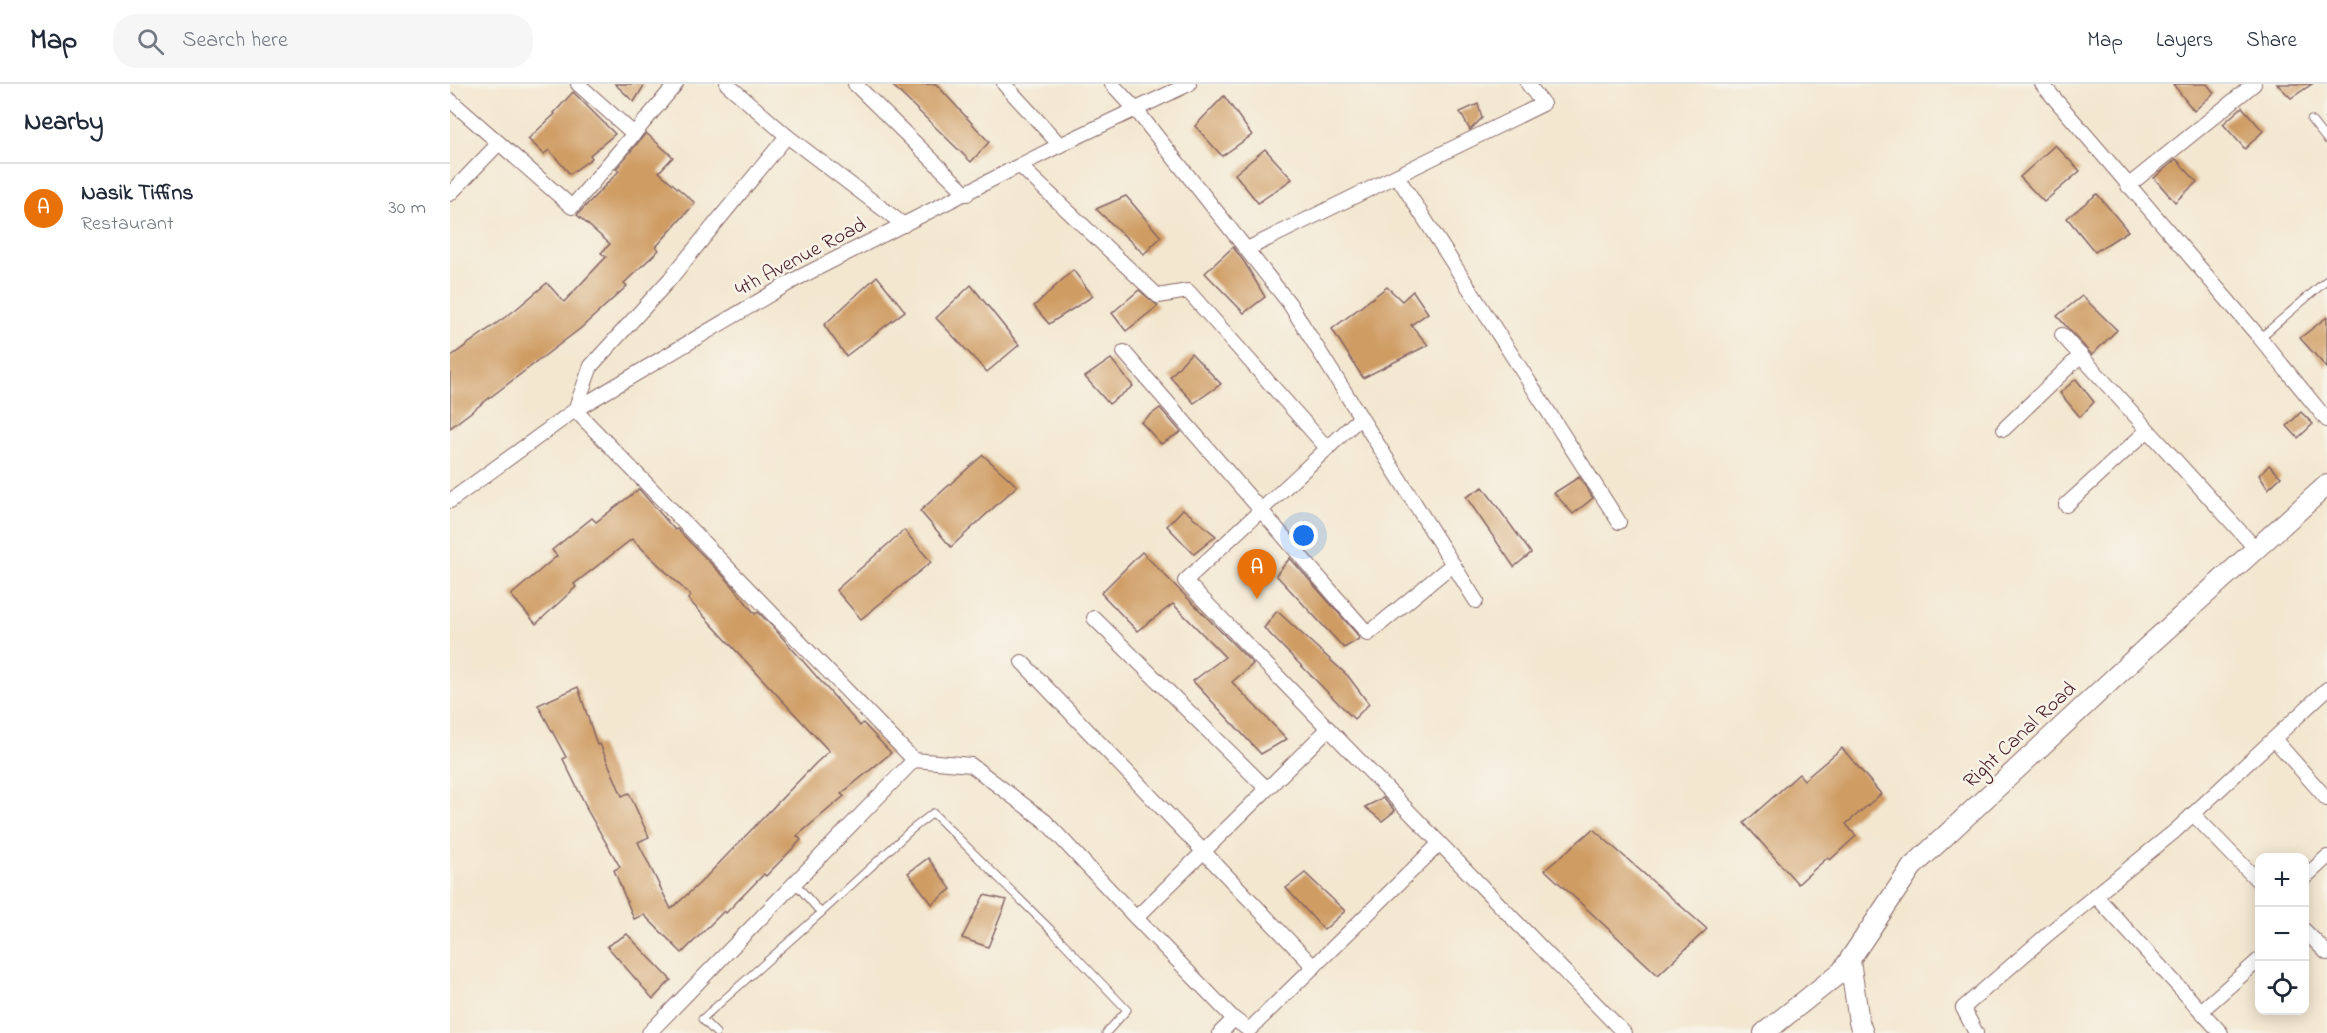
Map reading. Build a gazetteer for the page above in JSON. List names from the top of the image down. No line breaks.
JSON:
{"streets":{"street":["4th Avenue Road","Right Canal Road"]},"page":{"header":"Map","search":"Search here","nav":["Map","Layers","Share"],"heading":"Nearby","list":[{"mark":"A","name":"Nasik Tiffins","note":"Restaurant","value":"30 m"}],"pins":"A","map_buttons":["+","−"]}}
